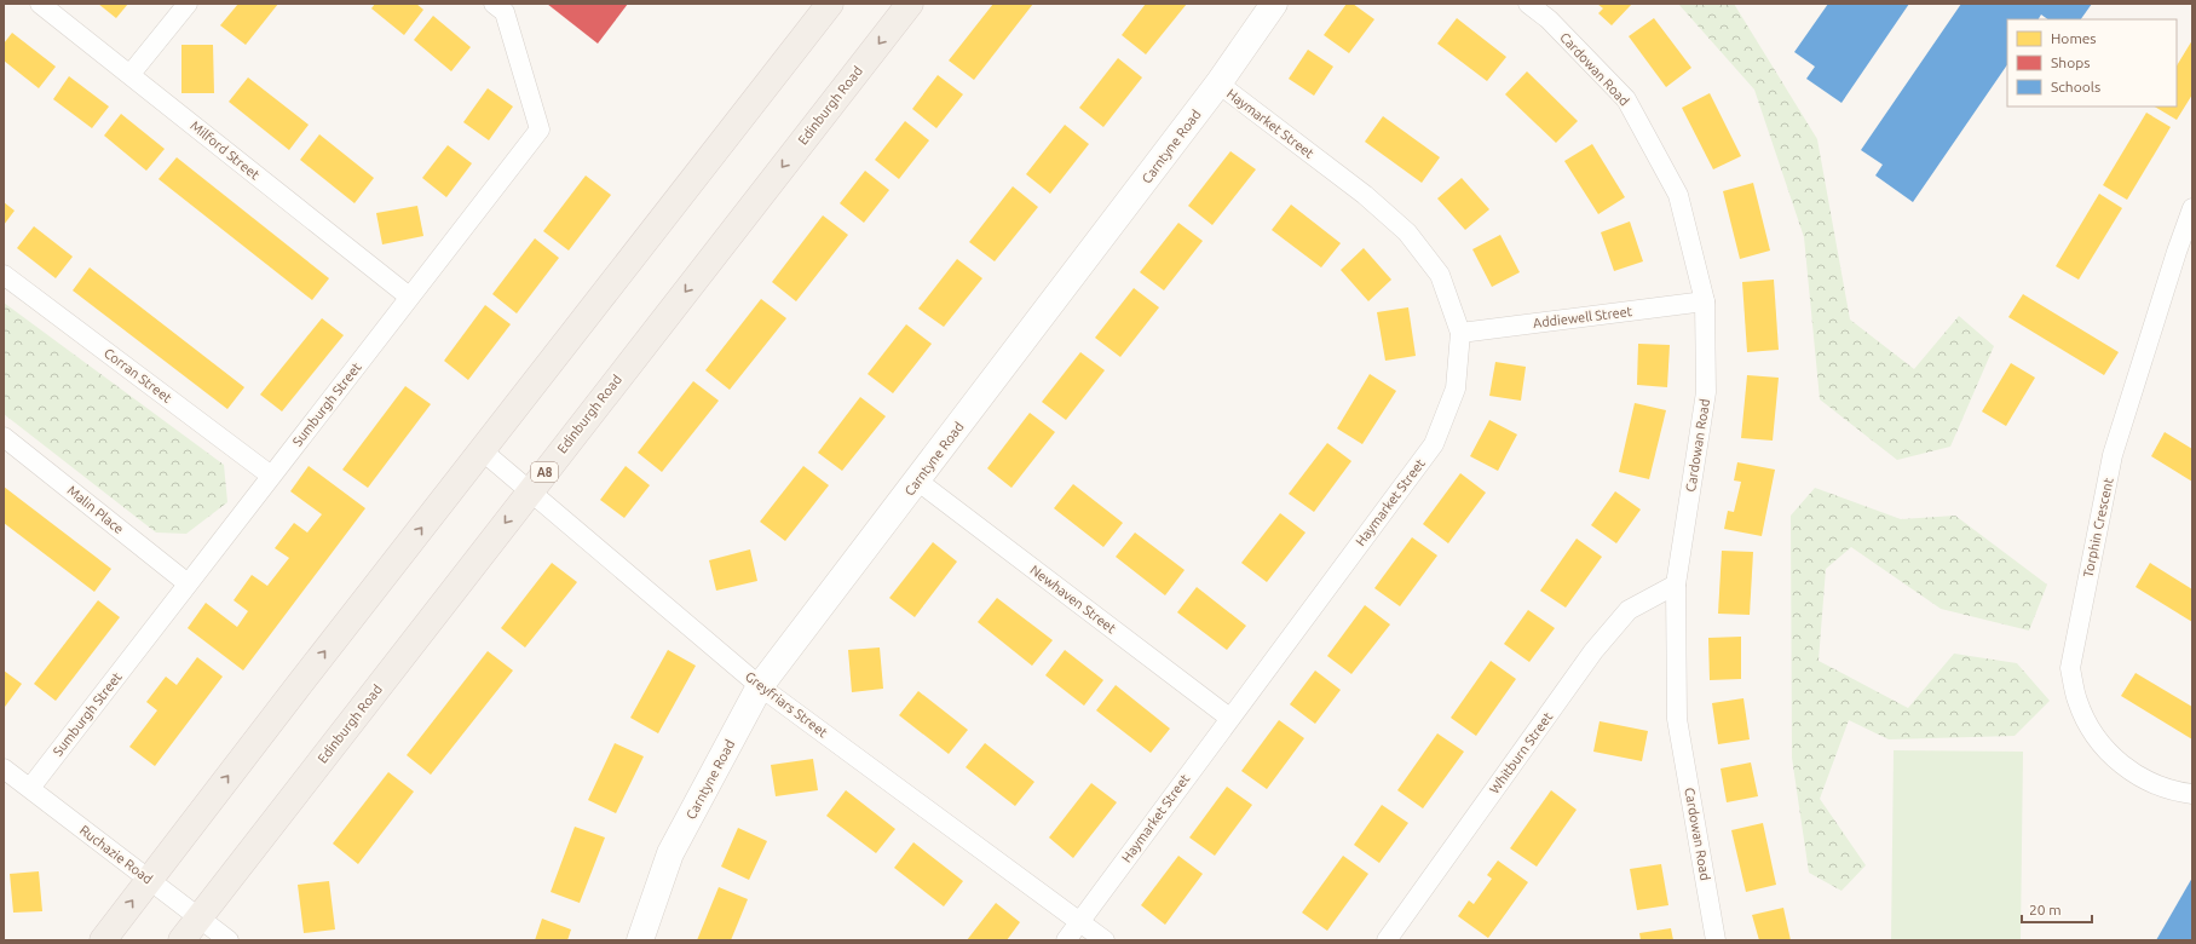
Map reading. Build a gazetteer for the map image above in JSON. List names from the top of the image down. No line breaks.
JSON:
{"streets":{"main road":["Edinburgh Road","A8"],"street":["Cardowan Road","Haymarket Street","Carntyne Road","Milford Street","Addiewell Street","Corran Street","Sumburgh Street","Malin Place","Torphin Crescent","Newhaven Street","Greyfriars Street","Whitburn Street","Ruchazie Road"]},"crossings":[["Cardowan Road","Addiewell Street"],["Cardowan Road","Whitburn Street"],["Edinburgh Road","Greyfriars Street"],["Edinburgh Road","Ruchazie Road"],["Haymarket Street","Carntyne Road"],["Haymarket Street","Addiewell Street"],["Haymarket Street","Newhaven Street"],["Haymarket Street","Greyfriars Street"],["Carntyne Road","Newhaven Street"],["Carntyne Road","Greyfriars Street"],["Milford Street","Sumburgh Street"],["Corran Street","Sumburgh Street"],["Sumburgh Street","Malin Place"],["Sumburgh Street","Ruchazie Road"]],"legend":["Homes","Shops","Schools"],"scale_bar":"20 m"}
